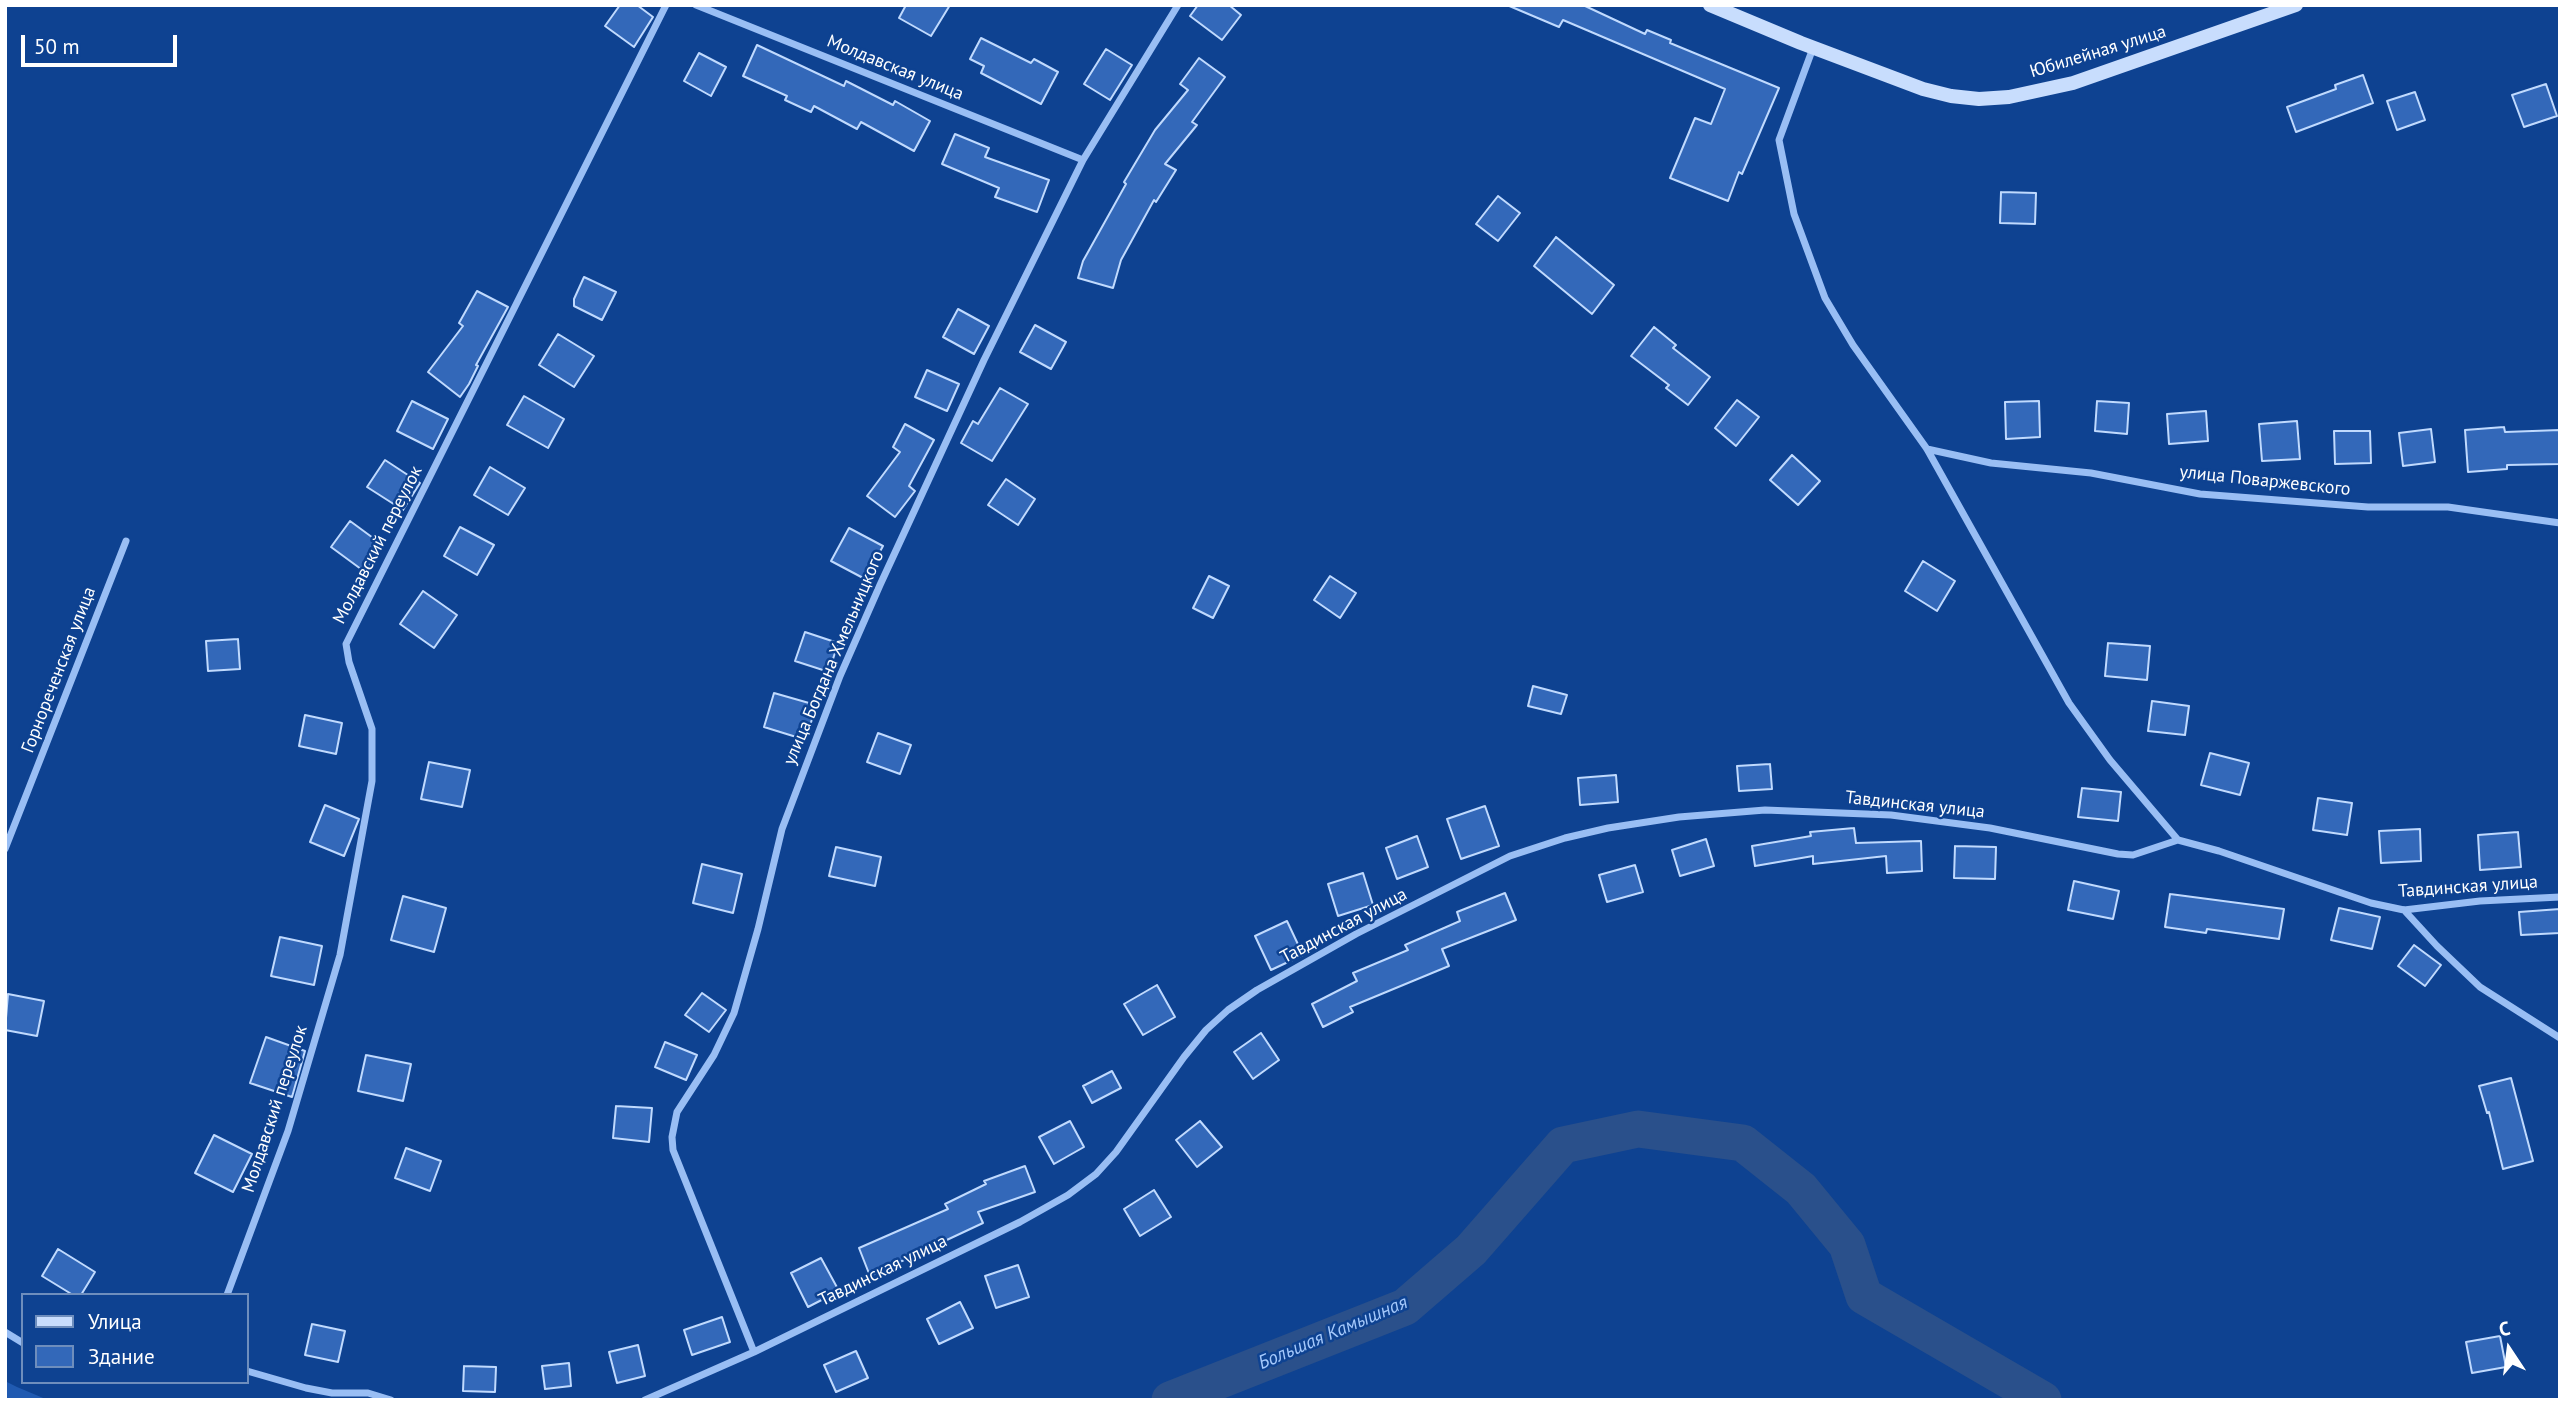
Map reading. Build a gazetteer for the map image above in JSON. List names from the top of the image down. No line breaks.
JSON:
{"streets":{"street":["Юбилейная улица","Молдавская улица","улица Поваржевского","Молдавский переулок","улица Богдана Хмельницкого","Горнореченская улица","Тавдинская улица"]},"crossings":[["Молдавская улица","улица Богдана Хмельницкого"],["улица Богдана Хмельницкого","Тавдинская улица"]],"water":["Большая Камышная"],"legend":["Улица","Здание"],"scale_bar":"50 m","north":"top"}
